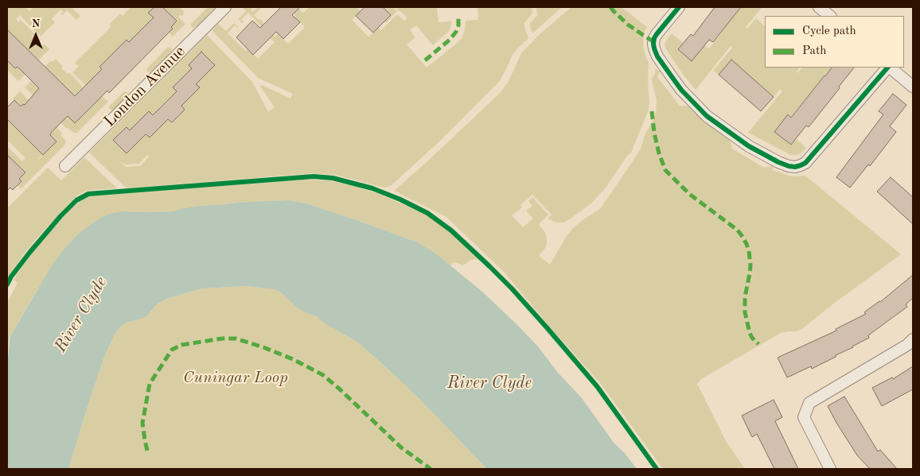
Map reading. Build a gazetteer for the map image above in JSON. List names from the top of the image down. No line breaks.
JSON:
{"streets":{"street":["London Avenue"]},"water":["River Clyde"],"parks":["Cuningar Loop"],"legend":["Cycle path","Path"],"north":"top"}
